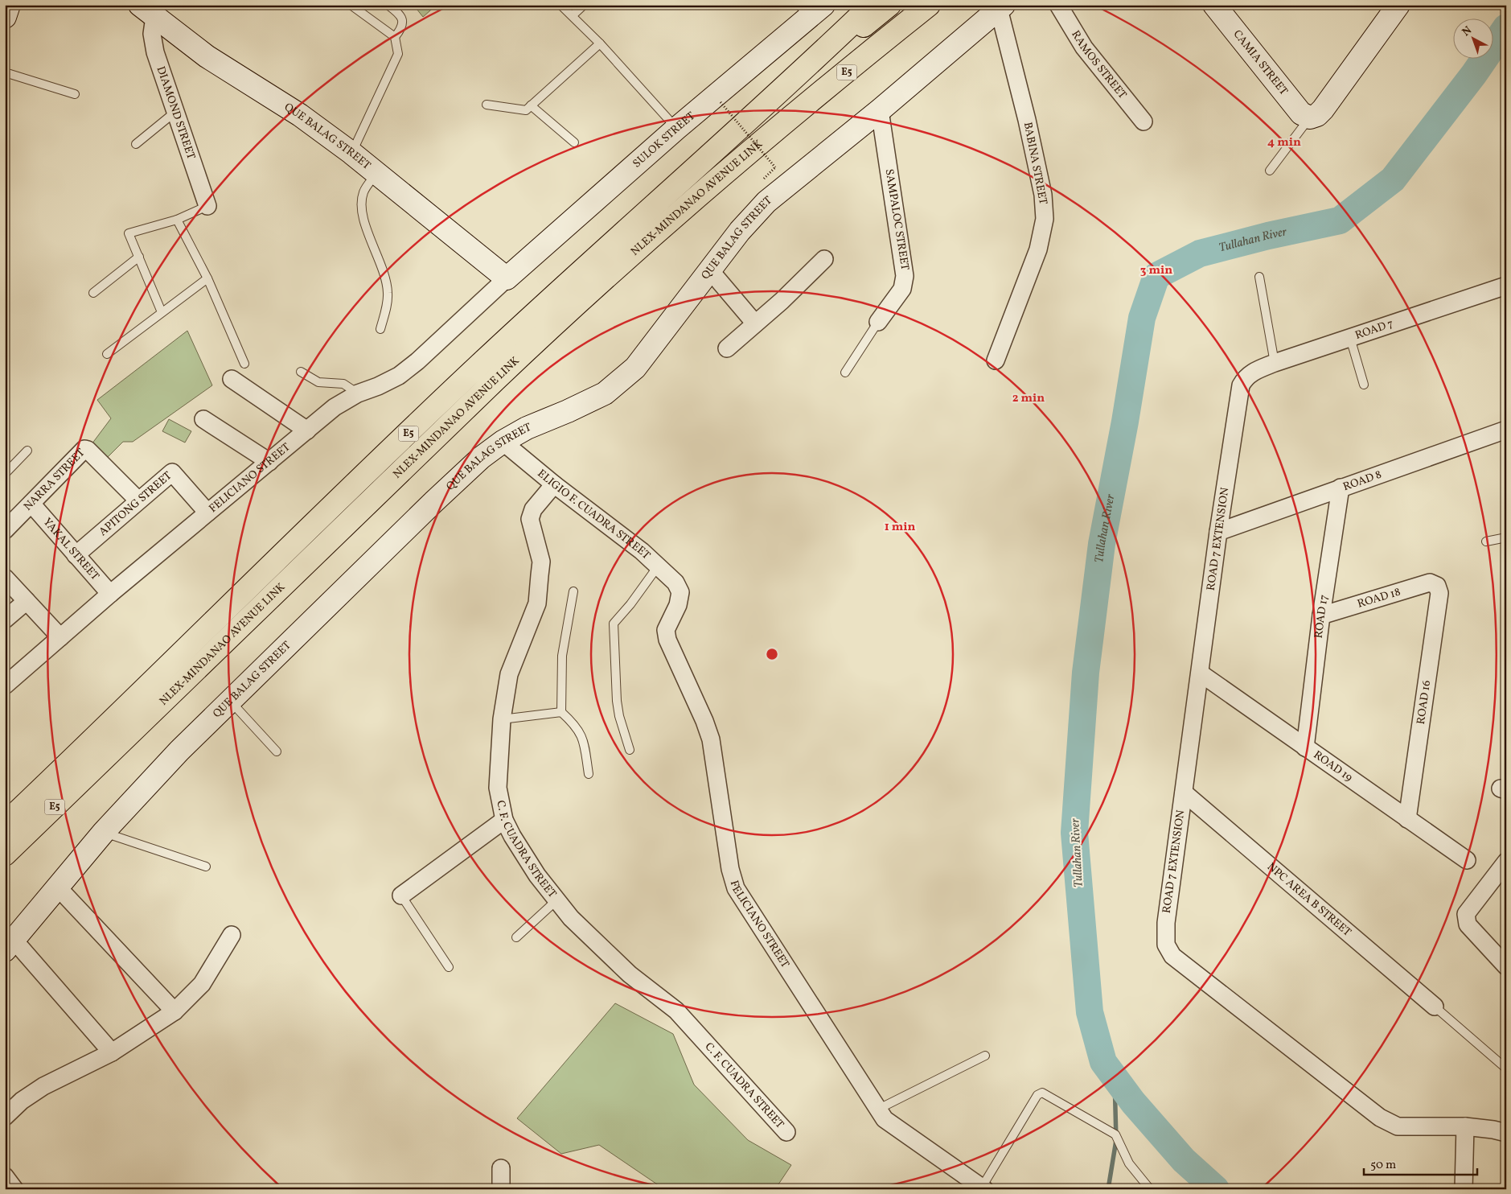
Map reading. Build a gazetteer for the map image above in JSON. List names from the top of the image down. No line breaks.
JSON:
{"streets":{"highway":["E5","NLEX-MINDANAO AVENUE LINK"],"street":["CAMIA STREET","RAMOS STREET","DIAMOND STREET","QUE BALAG STREET","SULOK STREET","BABINA STREET","SAMPALOC STREET","ROAD 7","FELICIANO STREET","ROAD 8","NARRA STREET","APITONG STREET","ELIGIO F. CUADRA STREET","ROAD 7 EXTENSION","YAKAL STREET","ROAD 18","ROAD 17","ROAD 16","ROAD 19","C. F. CUADRA STREET","NPC AREA B STREET"]},"crossings":[["DIAMOND STREET","QUE BALAG STREET"],["QUE BALAG STREET","SULOK STREET"],["QUE BALAG STREET","BABINA STREET"],["QUE BALAG STREET","SAMPALOC STREET"],["QUE BALAG STREET","FELICIANO STREET"],["QUE BALAG STREET","ELIGIO F. CUADRA STREET"],["SULOK STREET","FELICIANO STREET"],["ROAD 7","ROAD 7 EXTENSION"],["FELICIANO STREET","APITONG STREET"],["FELICIANO STREET","ELIGIO F. CUADRA STREET"],["FELICIANO STREET","YAKAL STREET"],["ROAD 8","ROAD 7 EXTENSION"],["ROAD 8","ROAD 17"],["NARRA STREET","APITONG STREET"],["NARRA STREET","YAKAL STREET"],["APITONG STREET","YAKAL STREET"],["ELIGIO F. CUADRA STREET","C. F. CUADRA STREET"],["ROAD 7 EXTENSION","ROAD 19"],["ROAD 7 EXTENSION","NPC AREA B STREET"],["ROAD 18","ROAD 17"],["ROAD 18","ROAD 16"],["ROAD 17","ROAD 19"],["ROAD 16","ROAD 19"]],"water":["Tullahan River"],"scale_bar":"50 m","north":"top left","rings":["4 min","3 min","2 min","1 min"]}
